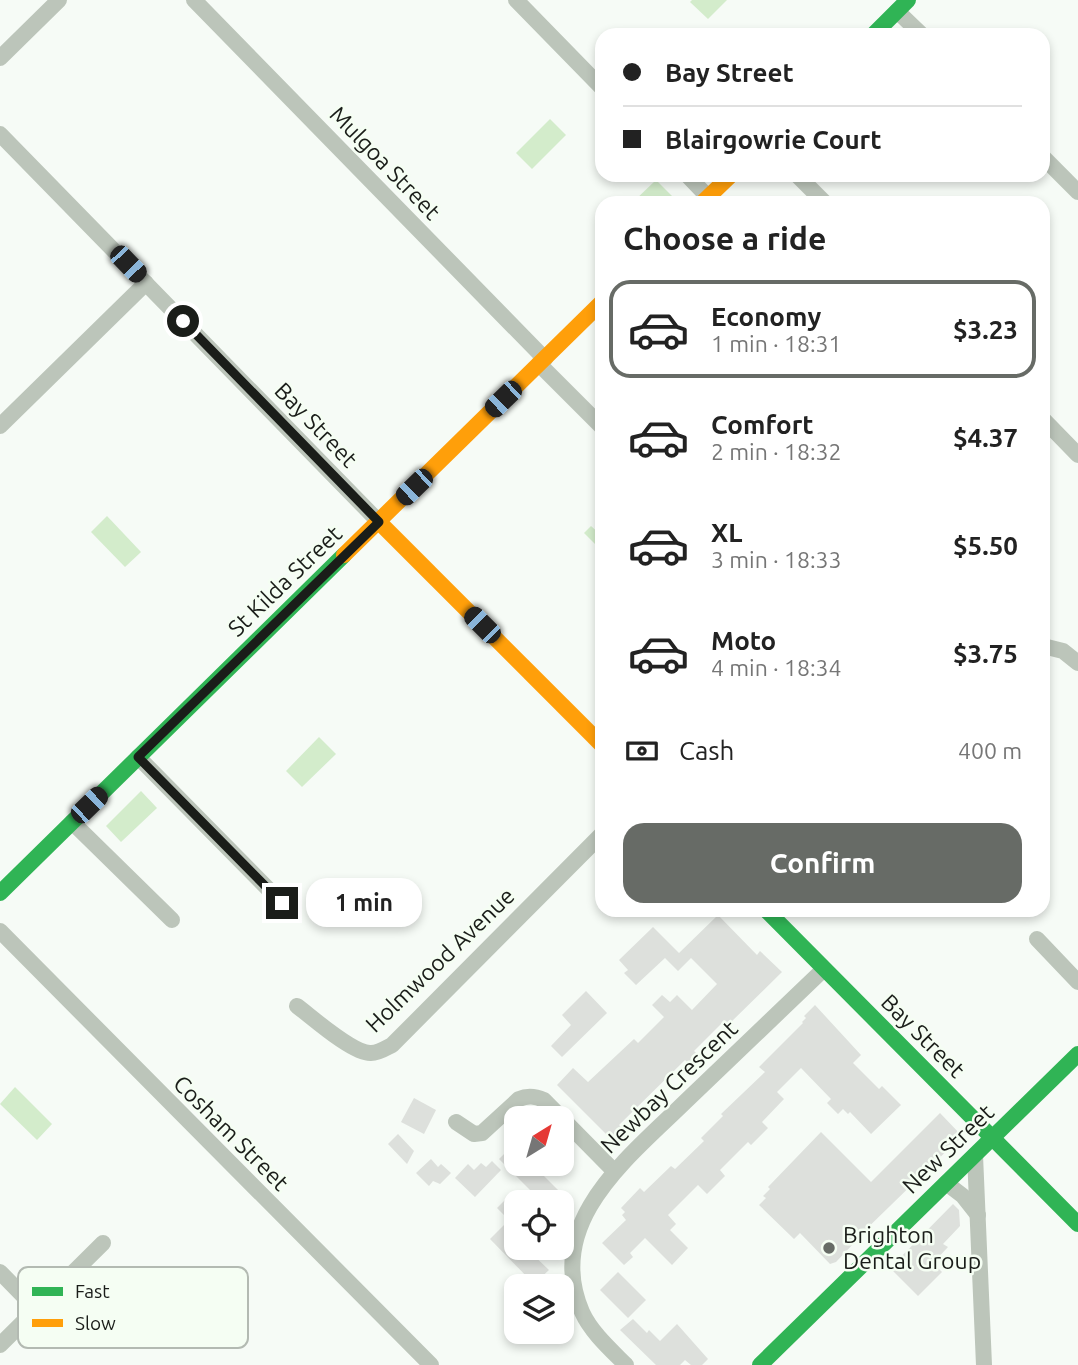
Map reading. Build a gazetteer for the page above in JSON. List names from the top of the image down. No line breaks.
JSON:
{"streets":{"main road":["Bay Street","St Kilda Street","New Street"],"street":["Mulgoa Street","Holmwood Avenue","Newbay Crescent","Cosham Street"]},"crossings":[["Mulgoa Street","St Kilda Street"],["Bay Street","St Kilda Street"],["Bay Street","Newbay Crescent"],["Bay Street","New Street"]],"places":["Brighton Dental Group"],"legend":["Fast","Slow"],"north":"top right","page":{"banner":["Bay Street","Blairgowrie Court"],"heading":"Choose a ride","list":[{"name":"Economy","note":"1 min · 18:31","value":"$3.23"},{"name":"Comfort","note":"2 min · 18:32","value":"$4.37"},{"name":"XL","note":"3 min · 18:33","value":"$5.50"},{"name":"Moto","note":"4 min · 18:34","value":"$3.75"}],"pay":["Cash","400 m"],"buttons":"Confirm","bubble":"1 min"}}
